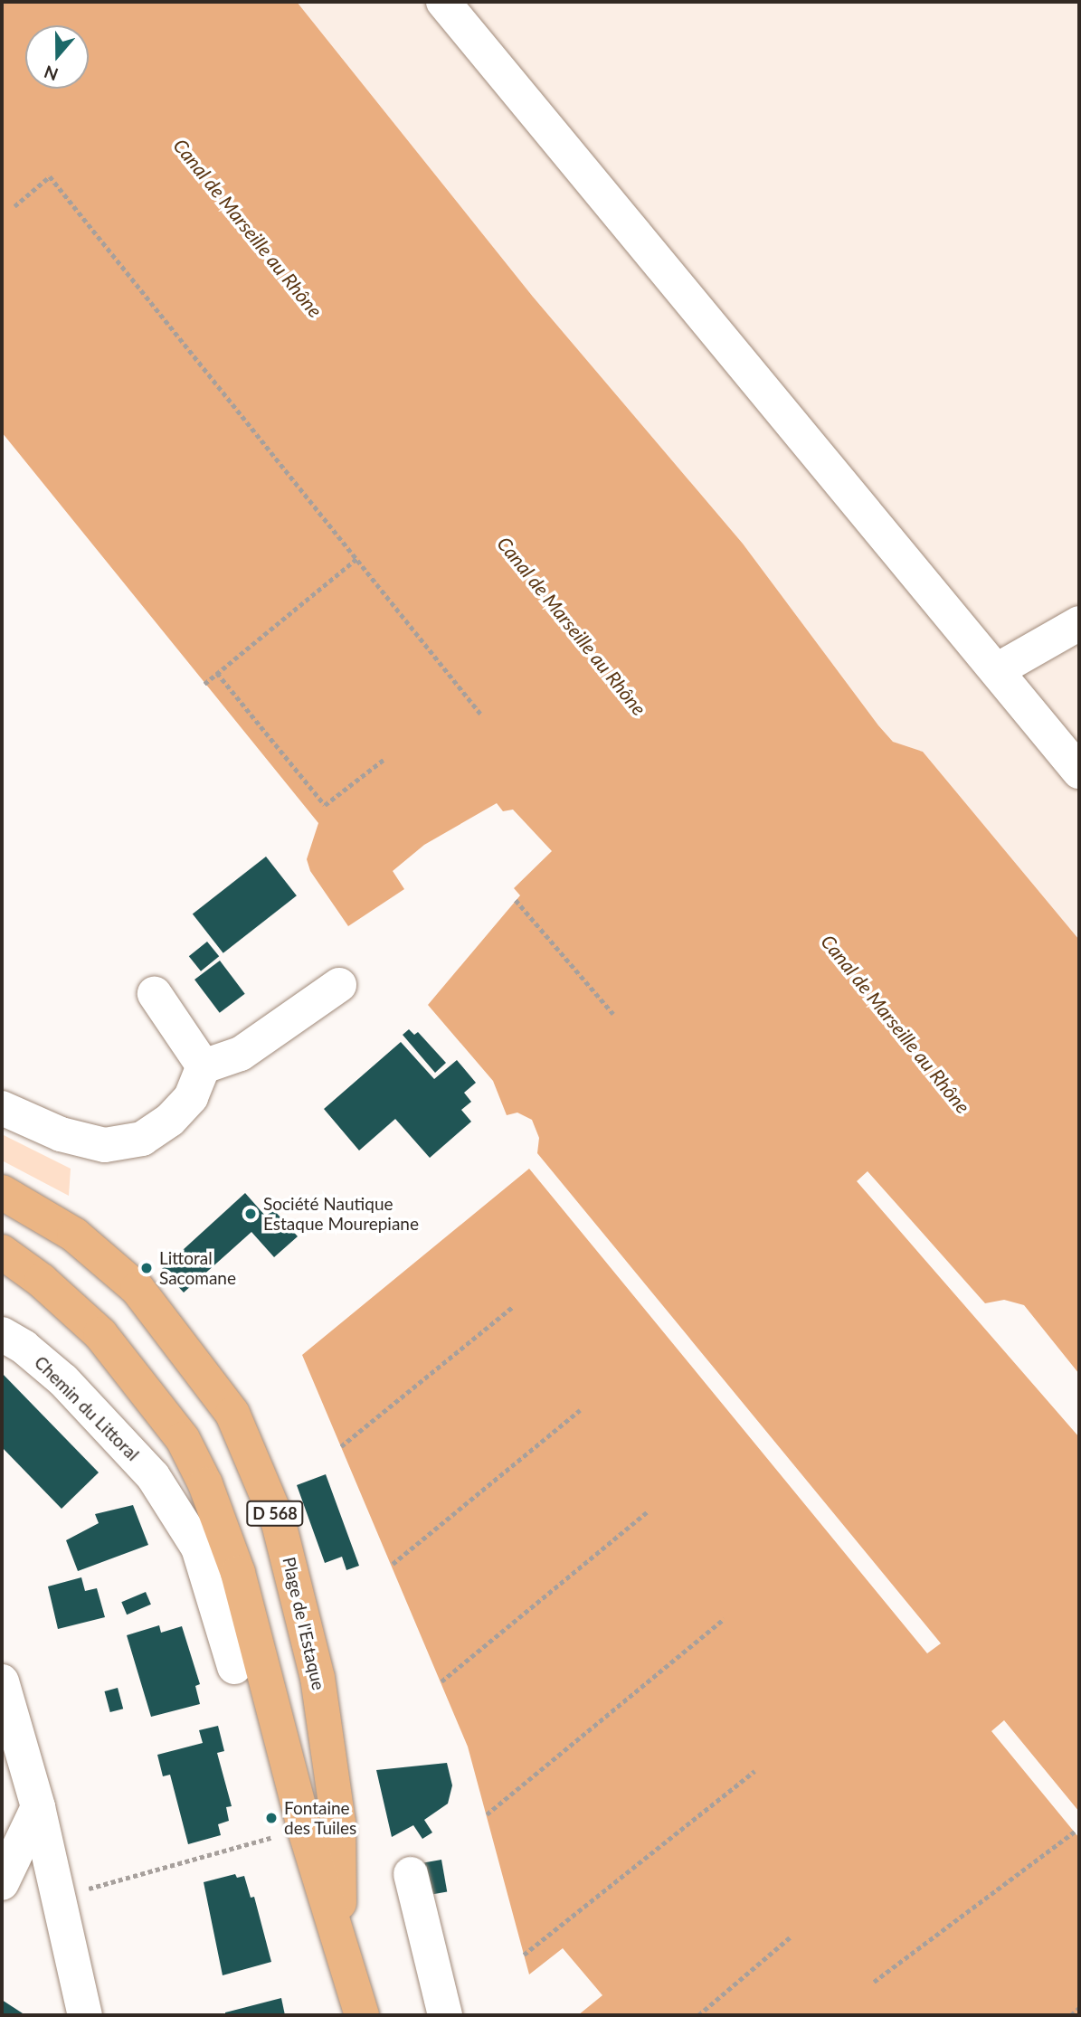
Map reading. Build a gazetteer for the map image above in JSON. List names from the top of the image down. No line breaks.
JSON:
{"streets":{"main road":["D 568","Plage de l'Estaque"],"street":["Chemin du Littoral"]},"water":["Canal de Marseille au Rhône"],"places":["Société Nautique Estaque Mourepiane","Littoral Sacomane","Fontaine des Tuiles"],"north":"bottom"}
